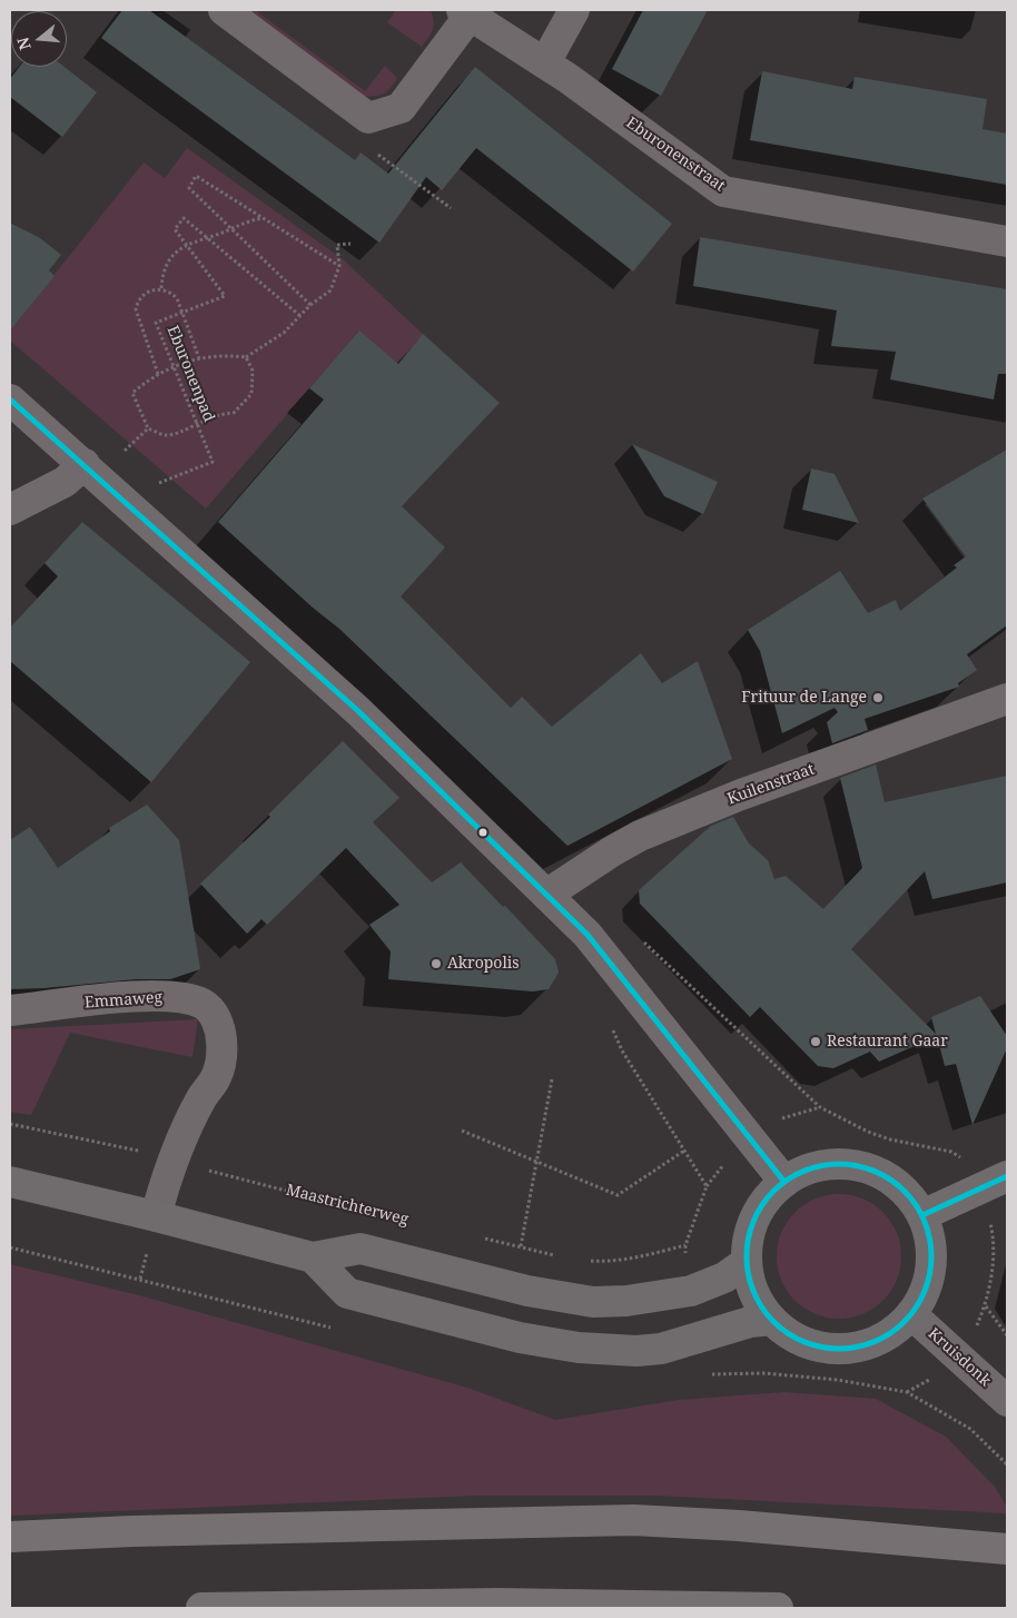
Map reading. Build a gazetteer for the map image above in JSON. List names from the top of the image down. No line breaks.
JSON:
{"streets":{"street":["Eburonenstraat","Kuilenstraat","Emmaweg","Kruisdonk"],"path":["Eburonenpad","Maastrichterweg"]},"crossings":[["Emmaweg","Maastrichterweg"]],"places":["Frituur de Lange","Akropolis","Restaurant Gaar"],"north":"left"}
